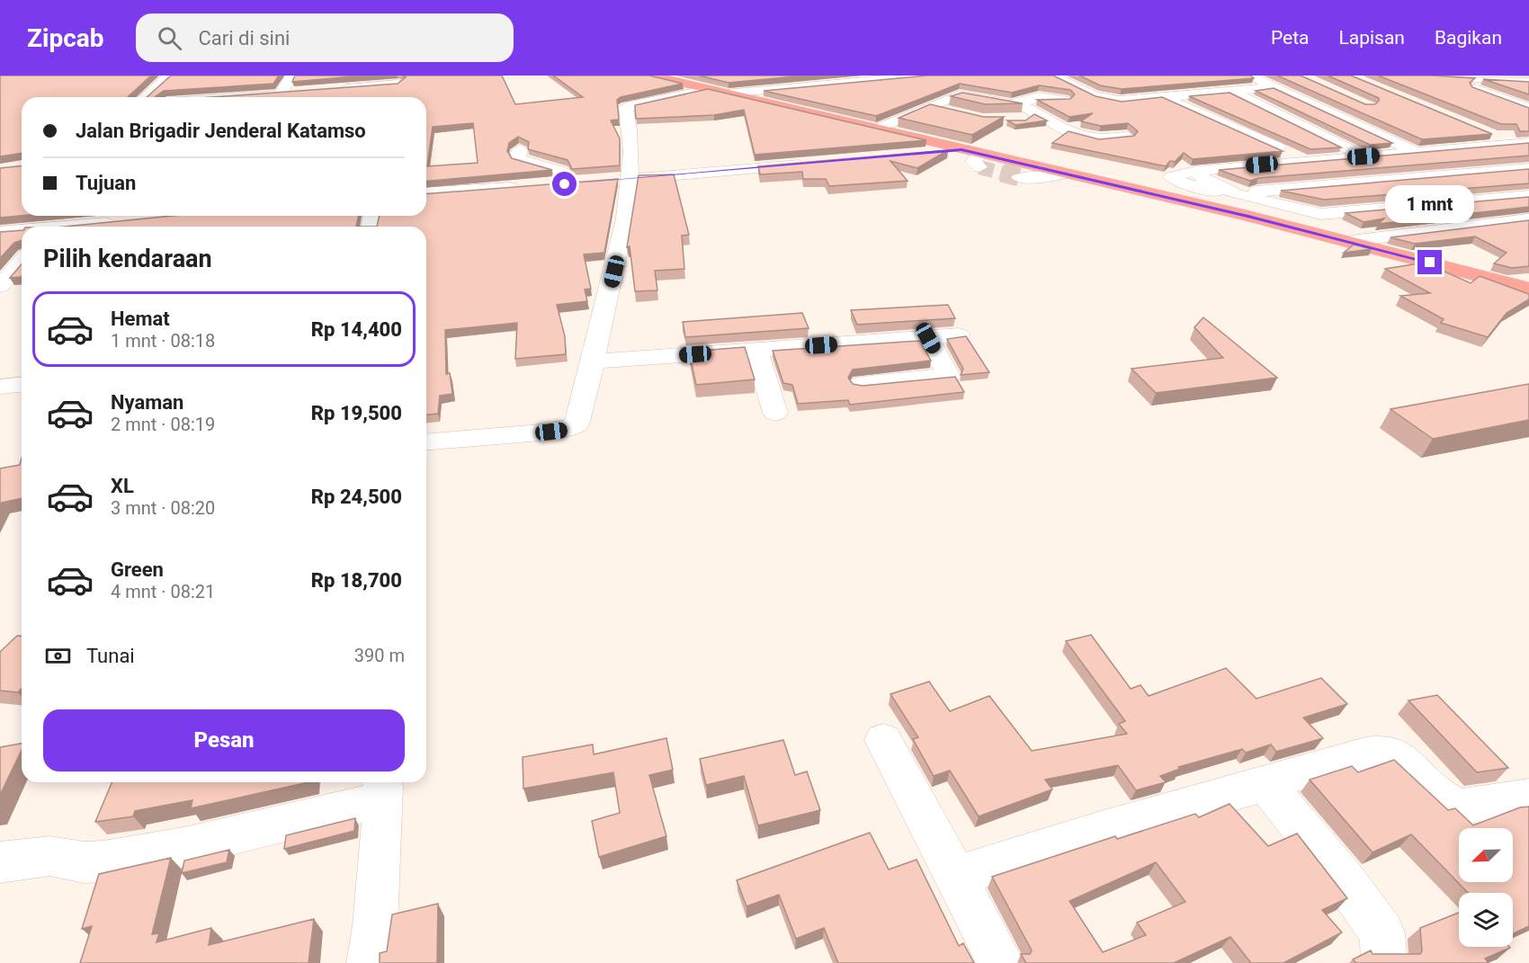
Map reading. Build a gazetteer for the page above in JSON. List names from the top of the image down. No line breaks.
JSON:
{"north":"bottom left","page":{"header":"Zipcab","search":"Cari di sini","nav":["Peta","Lapisan","Bagikan"],"banner":["Jalan Brigadir Jenderal Katamso","Tujuan"],"bubble":"1 mnt","heading":"Pilih kendaraan","list":[{"name":"Hemat","note":"1 mnt · 08:18","value":"Rp 14,400"},{"name":"Nyaman","note":"2 mnt · 08:19","value":"Rp 19,500"},{"name":"XL","note":"3 mnt · 08:20","value":"Rp 24,500"},{"name":"Green","note":"4 mnt · 08:21","value":"Rp 18,700"}],"pay":["Tunai","390 m"],"buttons":"Pesan"}}
